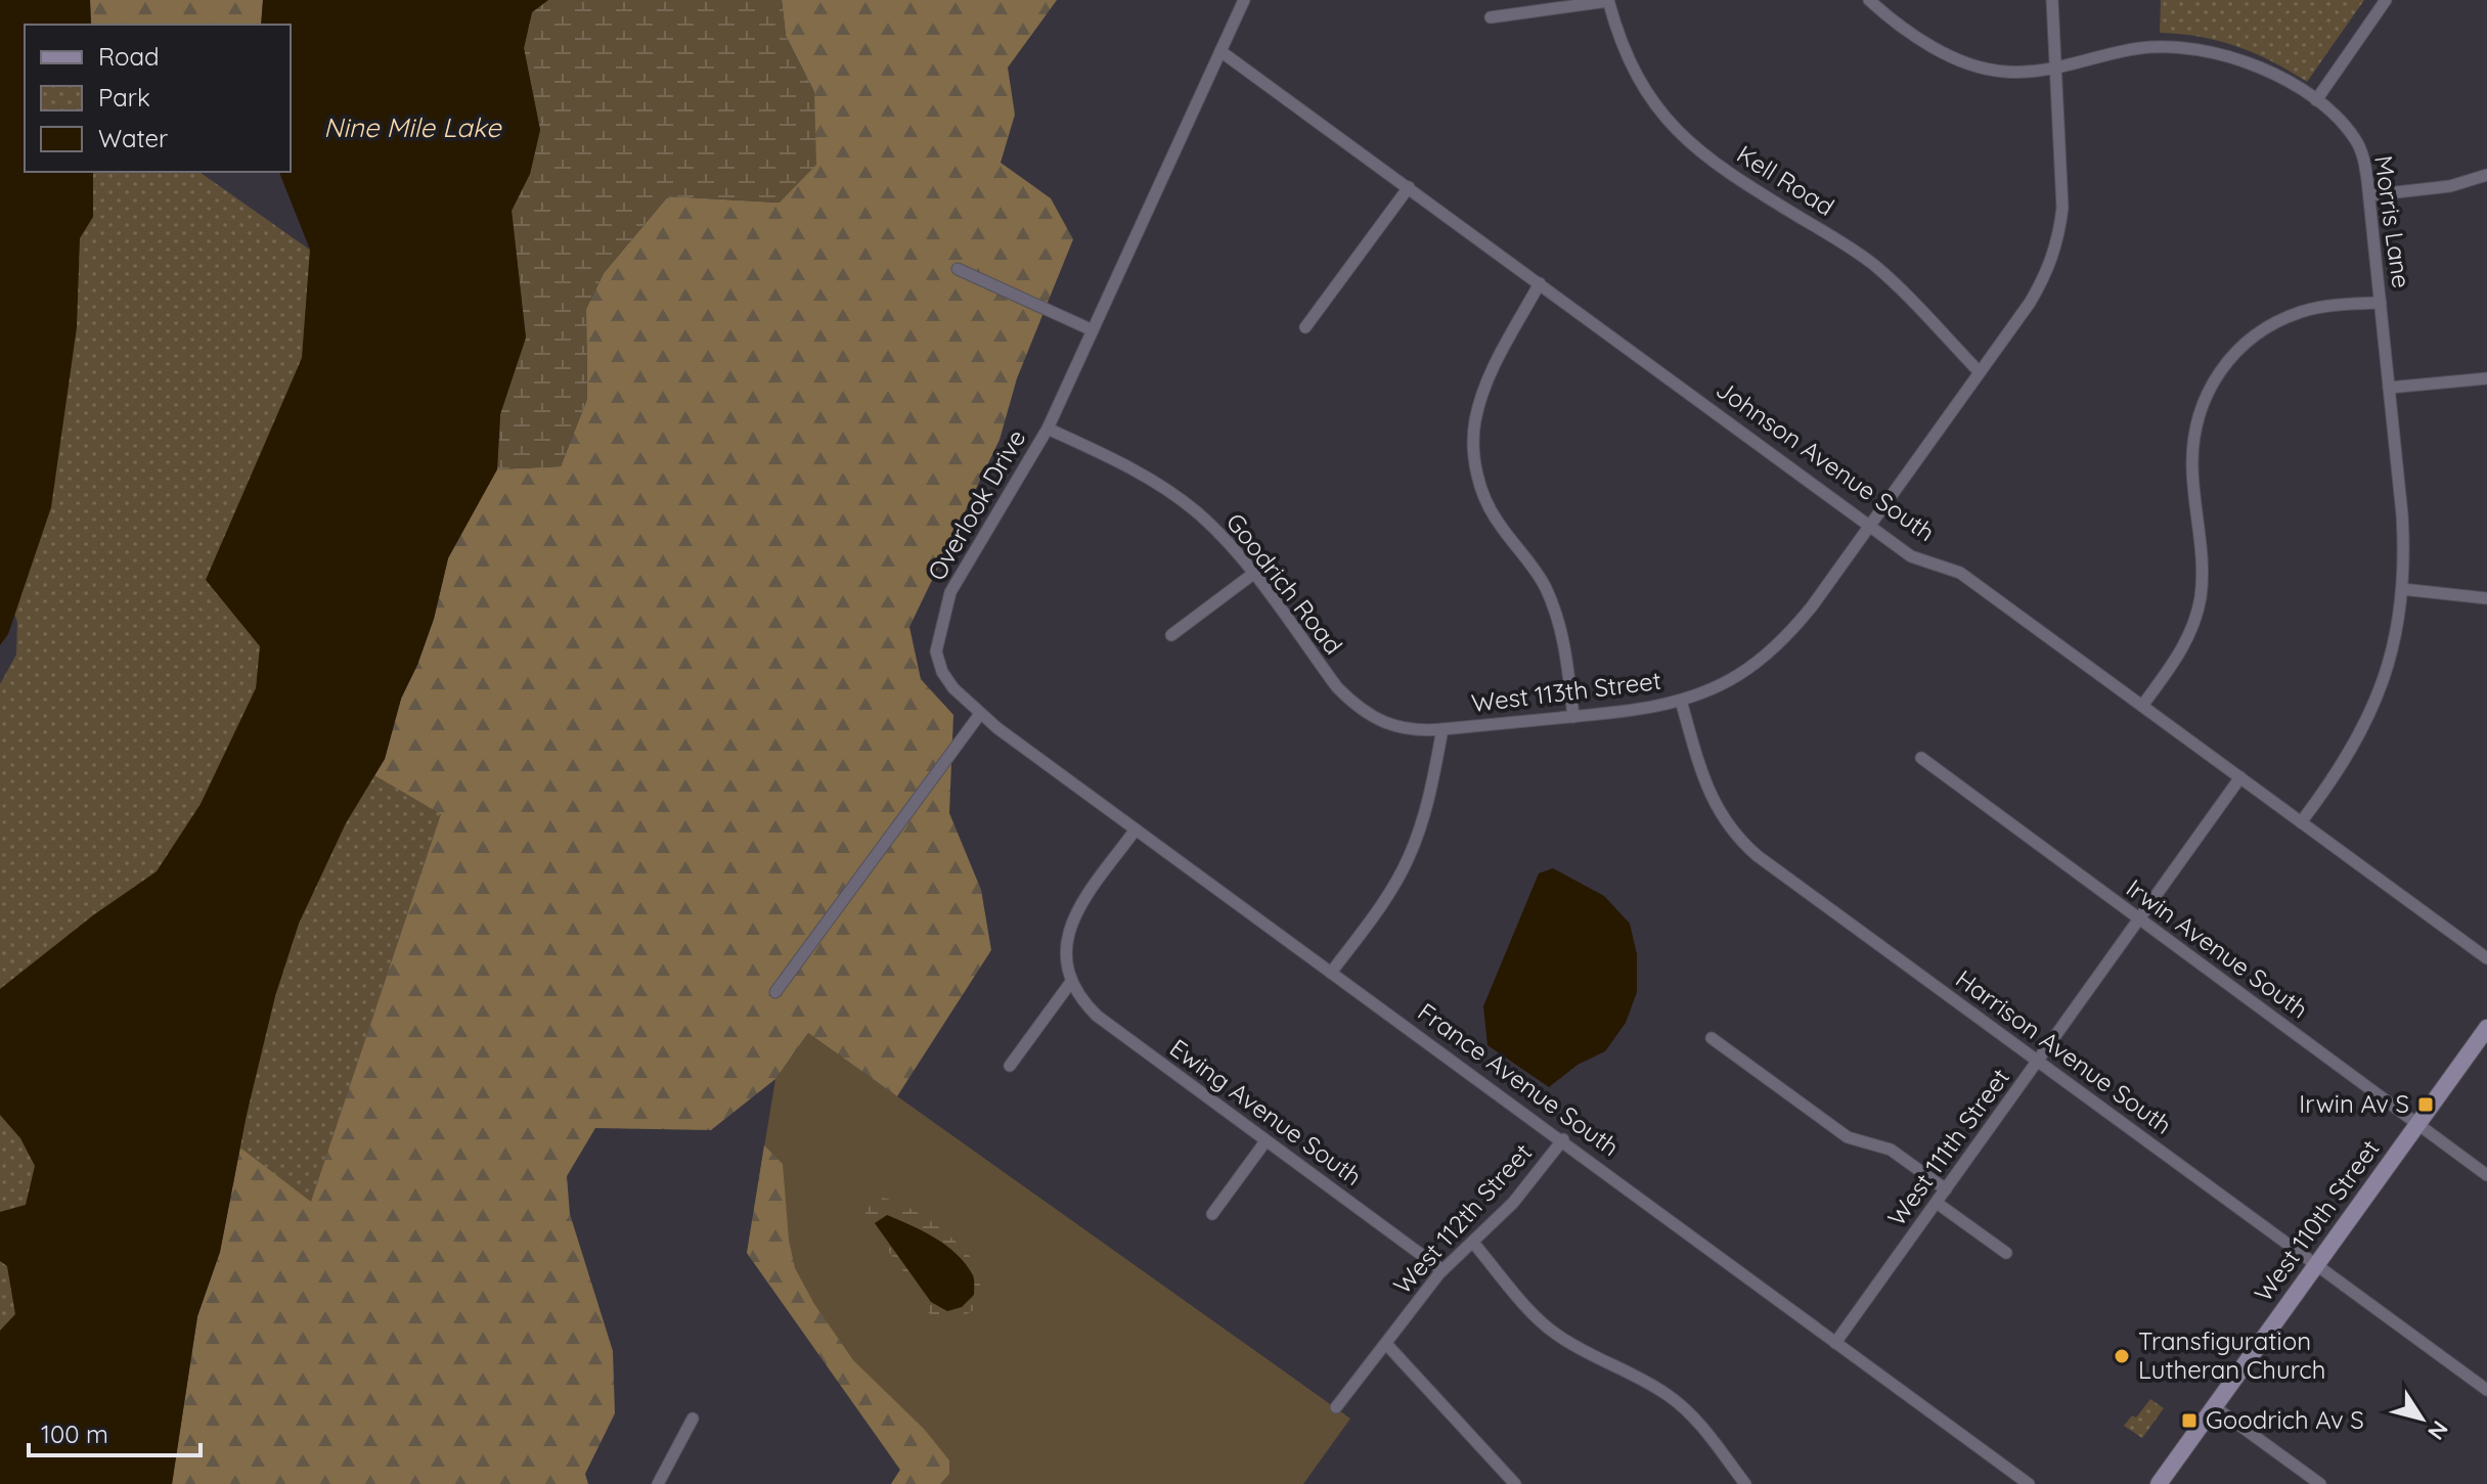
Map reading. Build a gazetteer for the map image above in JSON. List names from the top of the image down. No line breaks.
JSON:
{"streets":{"street":["Kell Road","Morris Lane","Johnson Avenue South","Overlook Drive","Goodrich Road","West 113th Street","Irwin Avenue South","Harrison Avenue South","France Avenue South","Ewing Avenue South","West 111th Street","West 112th Street","West 110th Street"]},"crossings":[["Kell Road","West 113th Street"],["Morris Lane","Johnson Avenue South"],["Morris Lane","West 113th Street"],["Johnson Avenue South","Overlook Drive"],["Johnson Avenue South","West 113th Street"],["Johnson Avenue South","West 111th Street"],["Overlook Drive","Goodrich Road"],["Overlook Drive","France Avenue South"],["Goodrich Road","West 113th Street"],["West 113th Street","Harrison Avenue South"],["West 113th Street","France Avenue South"],["Irwin Avenue South","West 111th Street"],["Irwin Avenue South","West 110th Street"],["Harrison Avenue South","West 111th Street"],["Harrison Avenue South","West 110th Street"],["France Avenue South","West 111th Street"],["France Avenue South","West 112th Street"],["Ewing Avenue South","West 112th Street"]],"water":["Nine Mile Lake"],"places":{"transit":["Irwin Av S","Goodrich Av S"],"other":["Transfiguration Lutheran Church"]},"legend":["Road","Park","Water"],"scale_bar":"100 m","north":"bottom right"}
